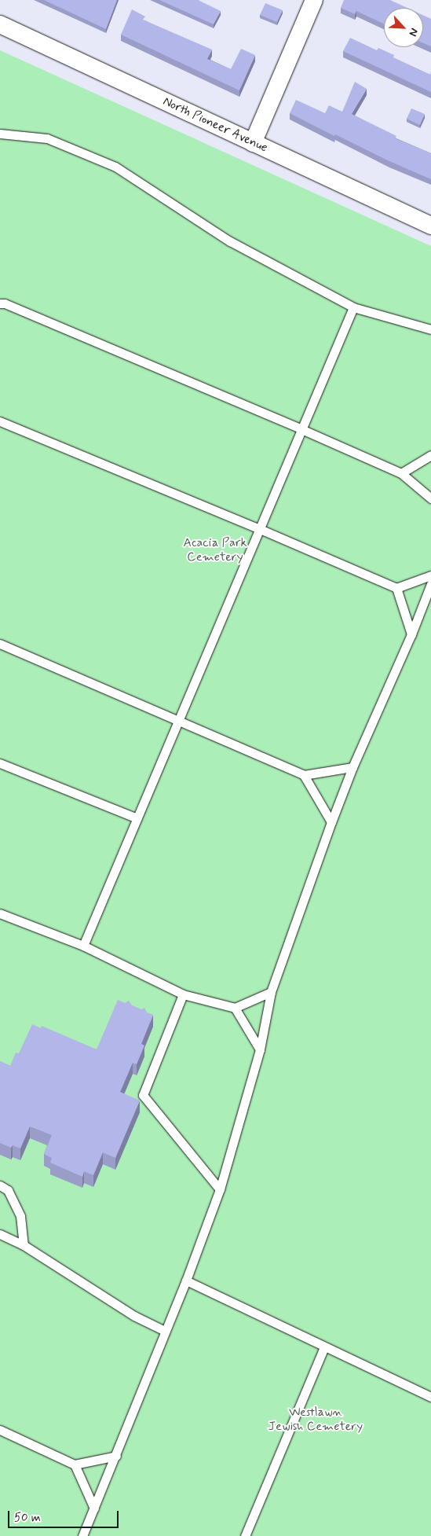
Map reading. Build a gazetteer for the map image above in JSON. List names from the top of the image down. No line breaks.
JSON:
{"streets":{"street":["North Pioneer Avenue"]},"parks":["Acacia Park Cemetery","Westlawn Jewish Cemetery"],"scale_bar":"50 m","north":"bottom right"}
